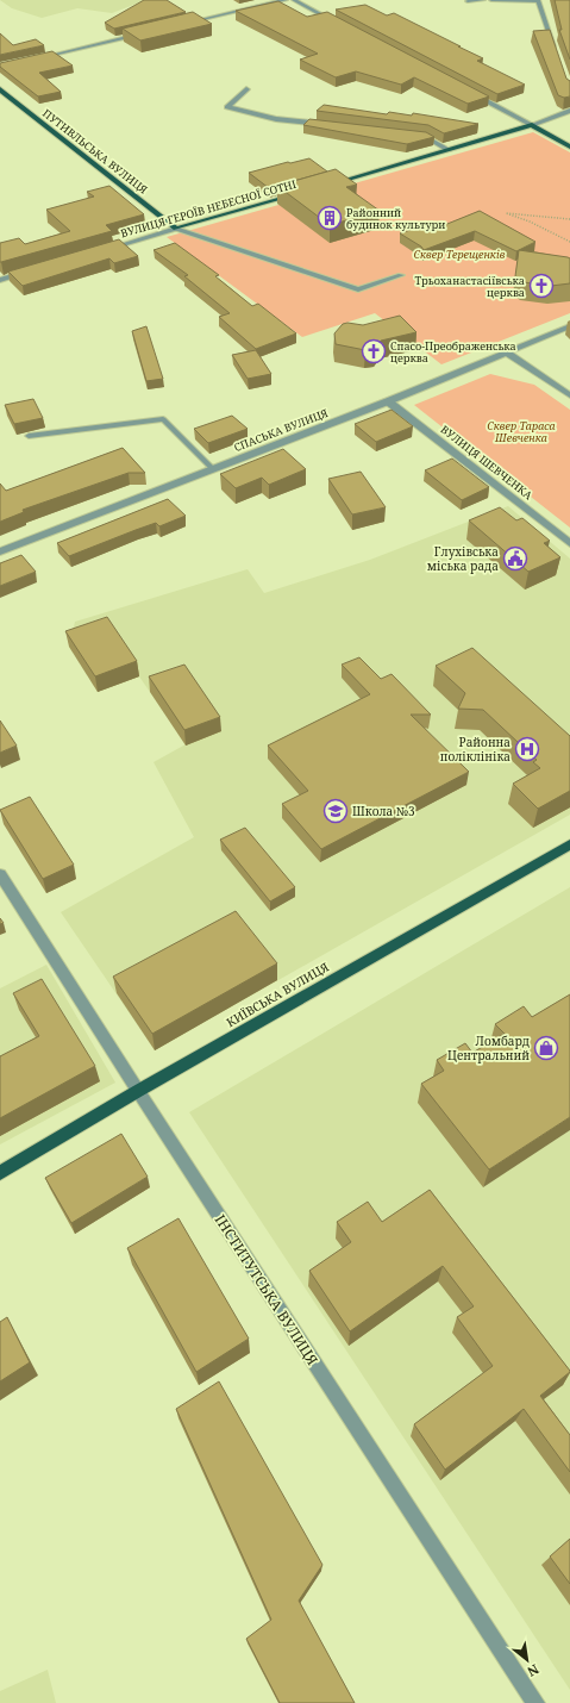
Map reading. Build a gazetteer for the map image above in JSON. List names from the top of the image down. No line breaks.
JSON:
{"streets":{"main road":["ПУТИВЛЬСЬКА ВУЛИЦЯ","ВУЛИЦЯ ГЕРОЇВ НЕБЕСНОЇ СОТНІ","КИЇВСЬКА ВУЛИЦЯ"],"street":["СПАСЬКА ВУЛИЦЯ","ВУЛИЦЯ ШЕВЧЕНКА","ІНСТИТУТСЬКА ВУЛИЦЯ"]},"crossings":[["ПУТИВЛЬСЬКА ВУЛИЦЯ","ВУЛИЦЯ ГЕРОЇВ НЕБЕСНОЇ СОТНІ"],["СПАСЬКА ВУЛИЦЯ","ВУЛИЦЯ ШЕВЧЕНКА"],["КИЇВСЬКА ВУЛИЦЯ","ІНСТИТУТСЬКА ВУЛИЦЯ"]],"parks":["Сквер Терещенків","Сквер Тараса Шевченка"],"places":{"building":["Районний будинок культури"],"church":["Трьоханастасіївська церква","Спасо-Преображенська церква"],"public building":["Глухівська міська рада"],"hospital":["Районна поліклініка"],"school or university":["Школа №3"],"shop":["Ломбард Центральний"]},"north":"bottom right"}
